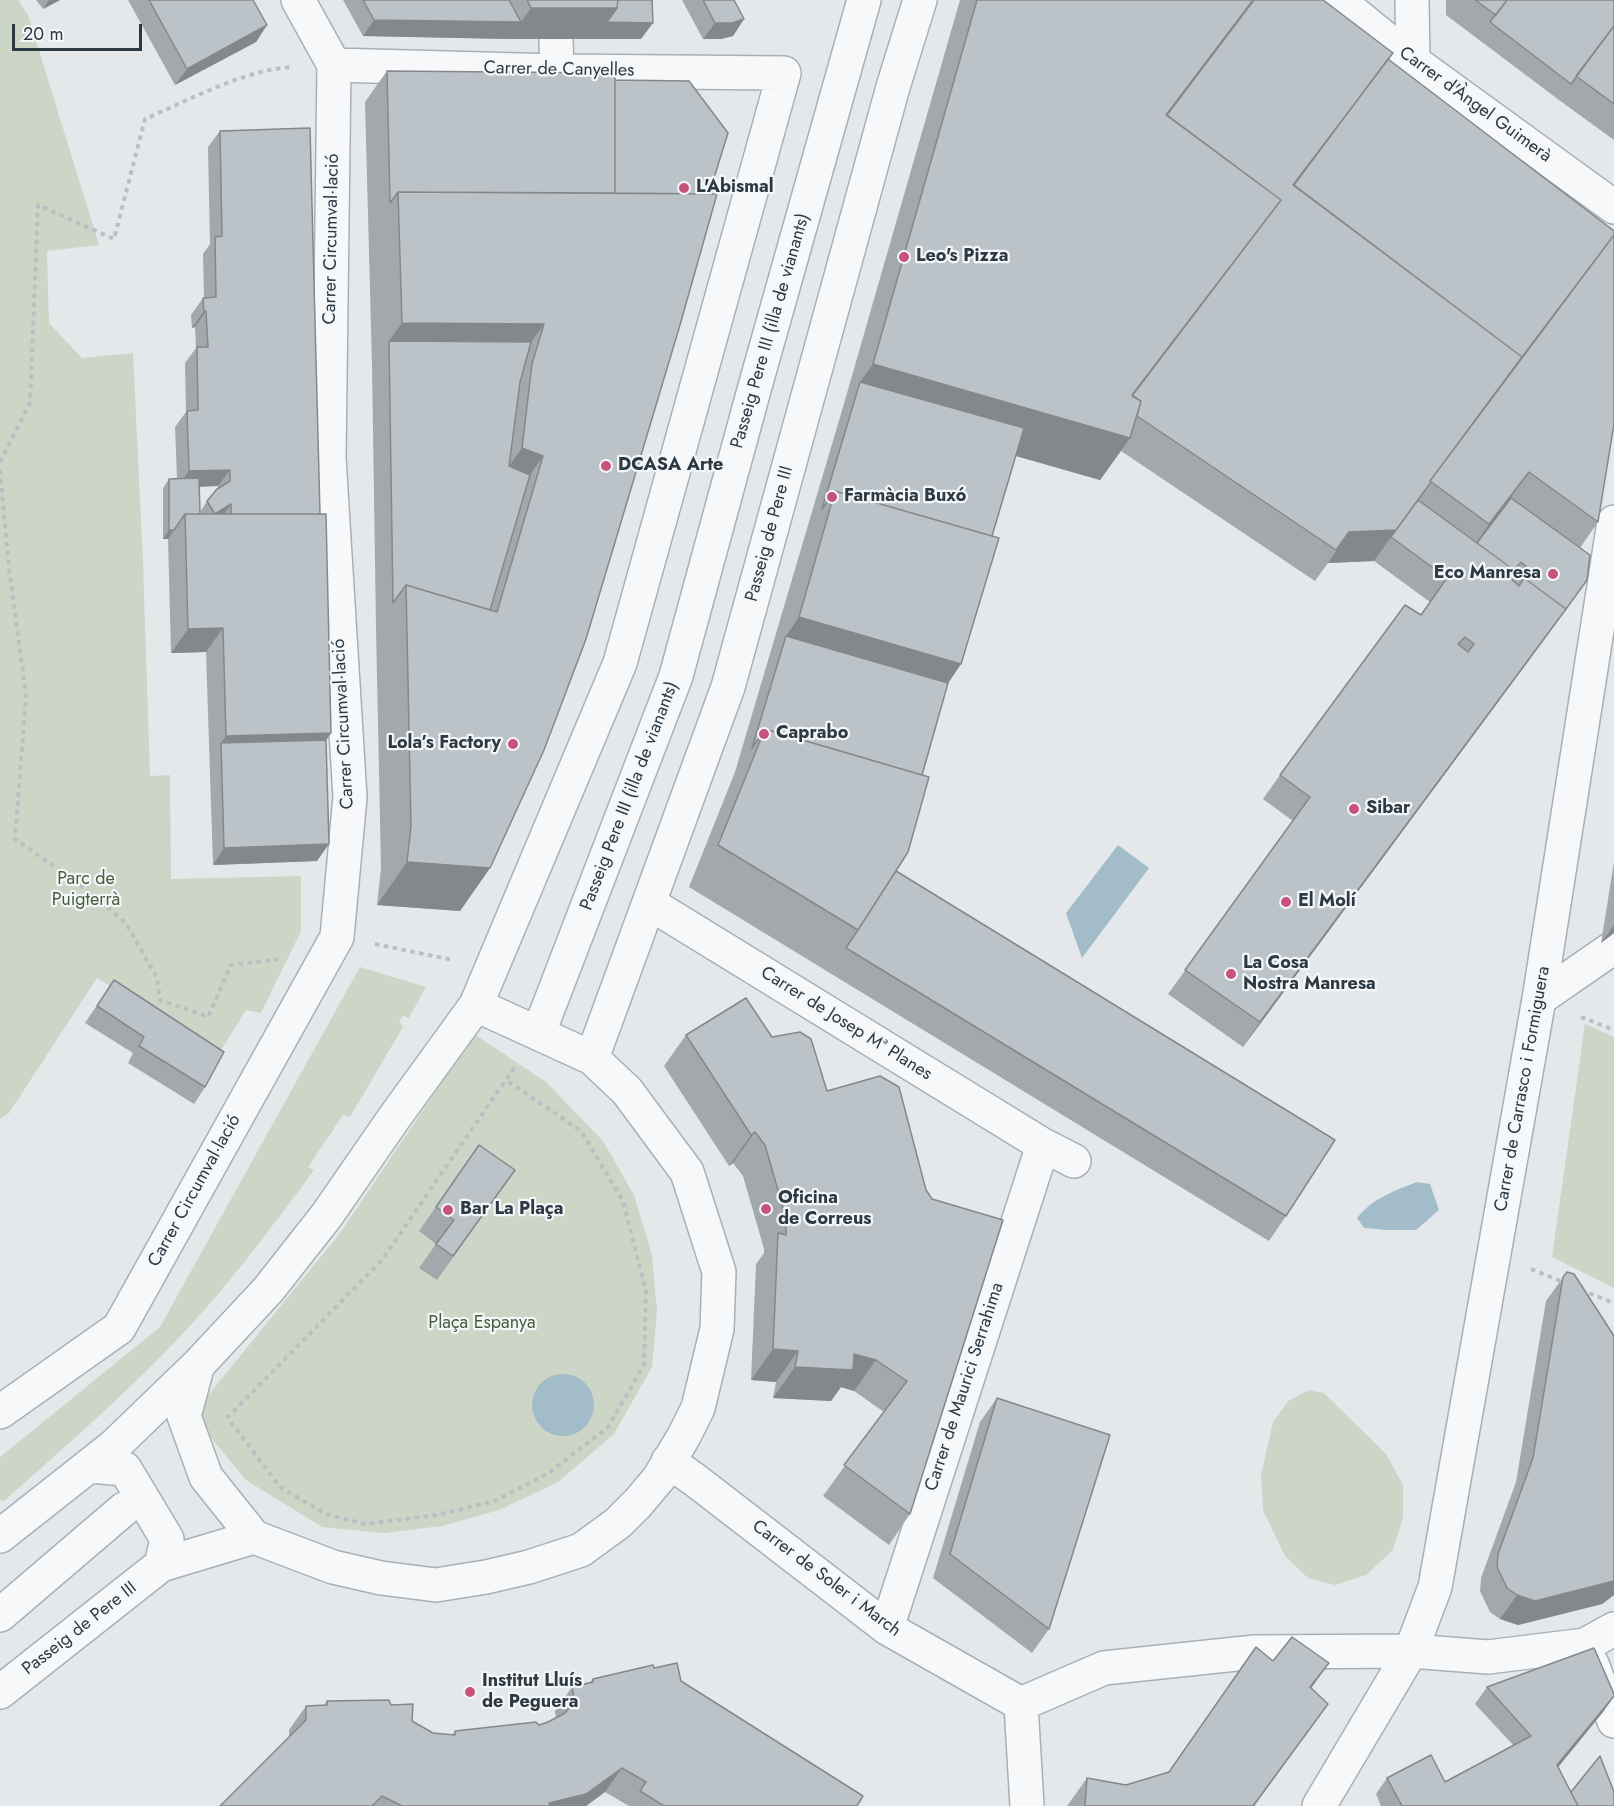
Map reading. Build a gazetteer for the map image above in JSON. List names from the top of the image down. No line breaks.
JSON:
{"streets":{"street":["Carrer de Canyelles","Carrer d'Àngel Guimerà","Carrer Circumval·lació","Passeig Pere III (illa de vianants)","Passeig de Pere III","Carrer de Josep Mª Planes","Carrer de Carrasco i Formiguera","Carrer de Maurici Serrahima","Carrer de Soler i March"]},"crossings":[["Carrer de Canyelles","Carrer Circumval·lació"],["Passeig de Pere III","Carrer de Josep Mª Planes"],["Carrer de Josep Mª Planes","Carrer de Maurici Serrahima"],["Carrer de Maurici Serrahima","Carrer de Soler i March"]],"parks":["Parc de Puigterrà","Plaça Espanya"],"places":["L'Abismal","Leo's Pizza","DCASA Arte","Farmàcia Buxó","Eco Manresa","Caprabo","Lola’s Factory","Sibar","El Molí","La Cosa Nostra Manresa","Oficina de Correus","Bar La Plaça","Institut Lluís de Peguera"],"scale_bar":"20 m"}
